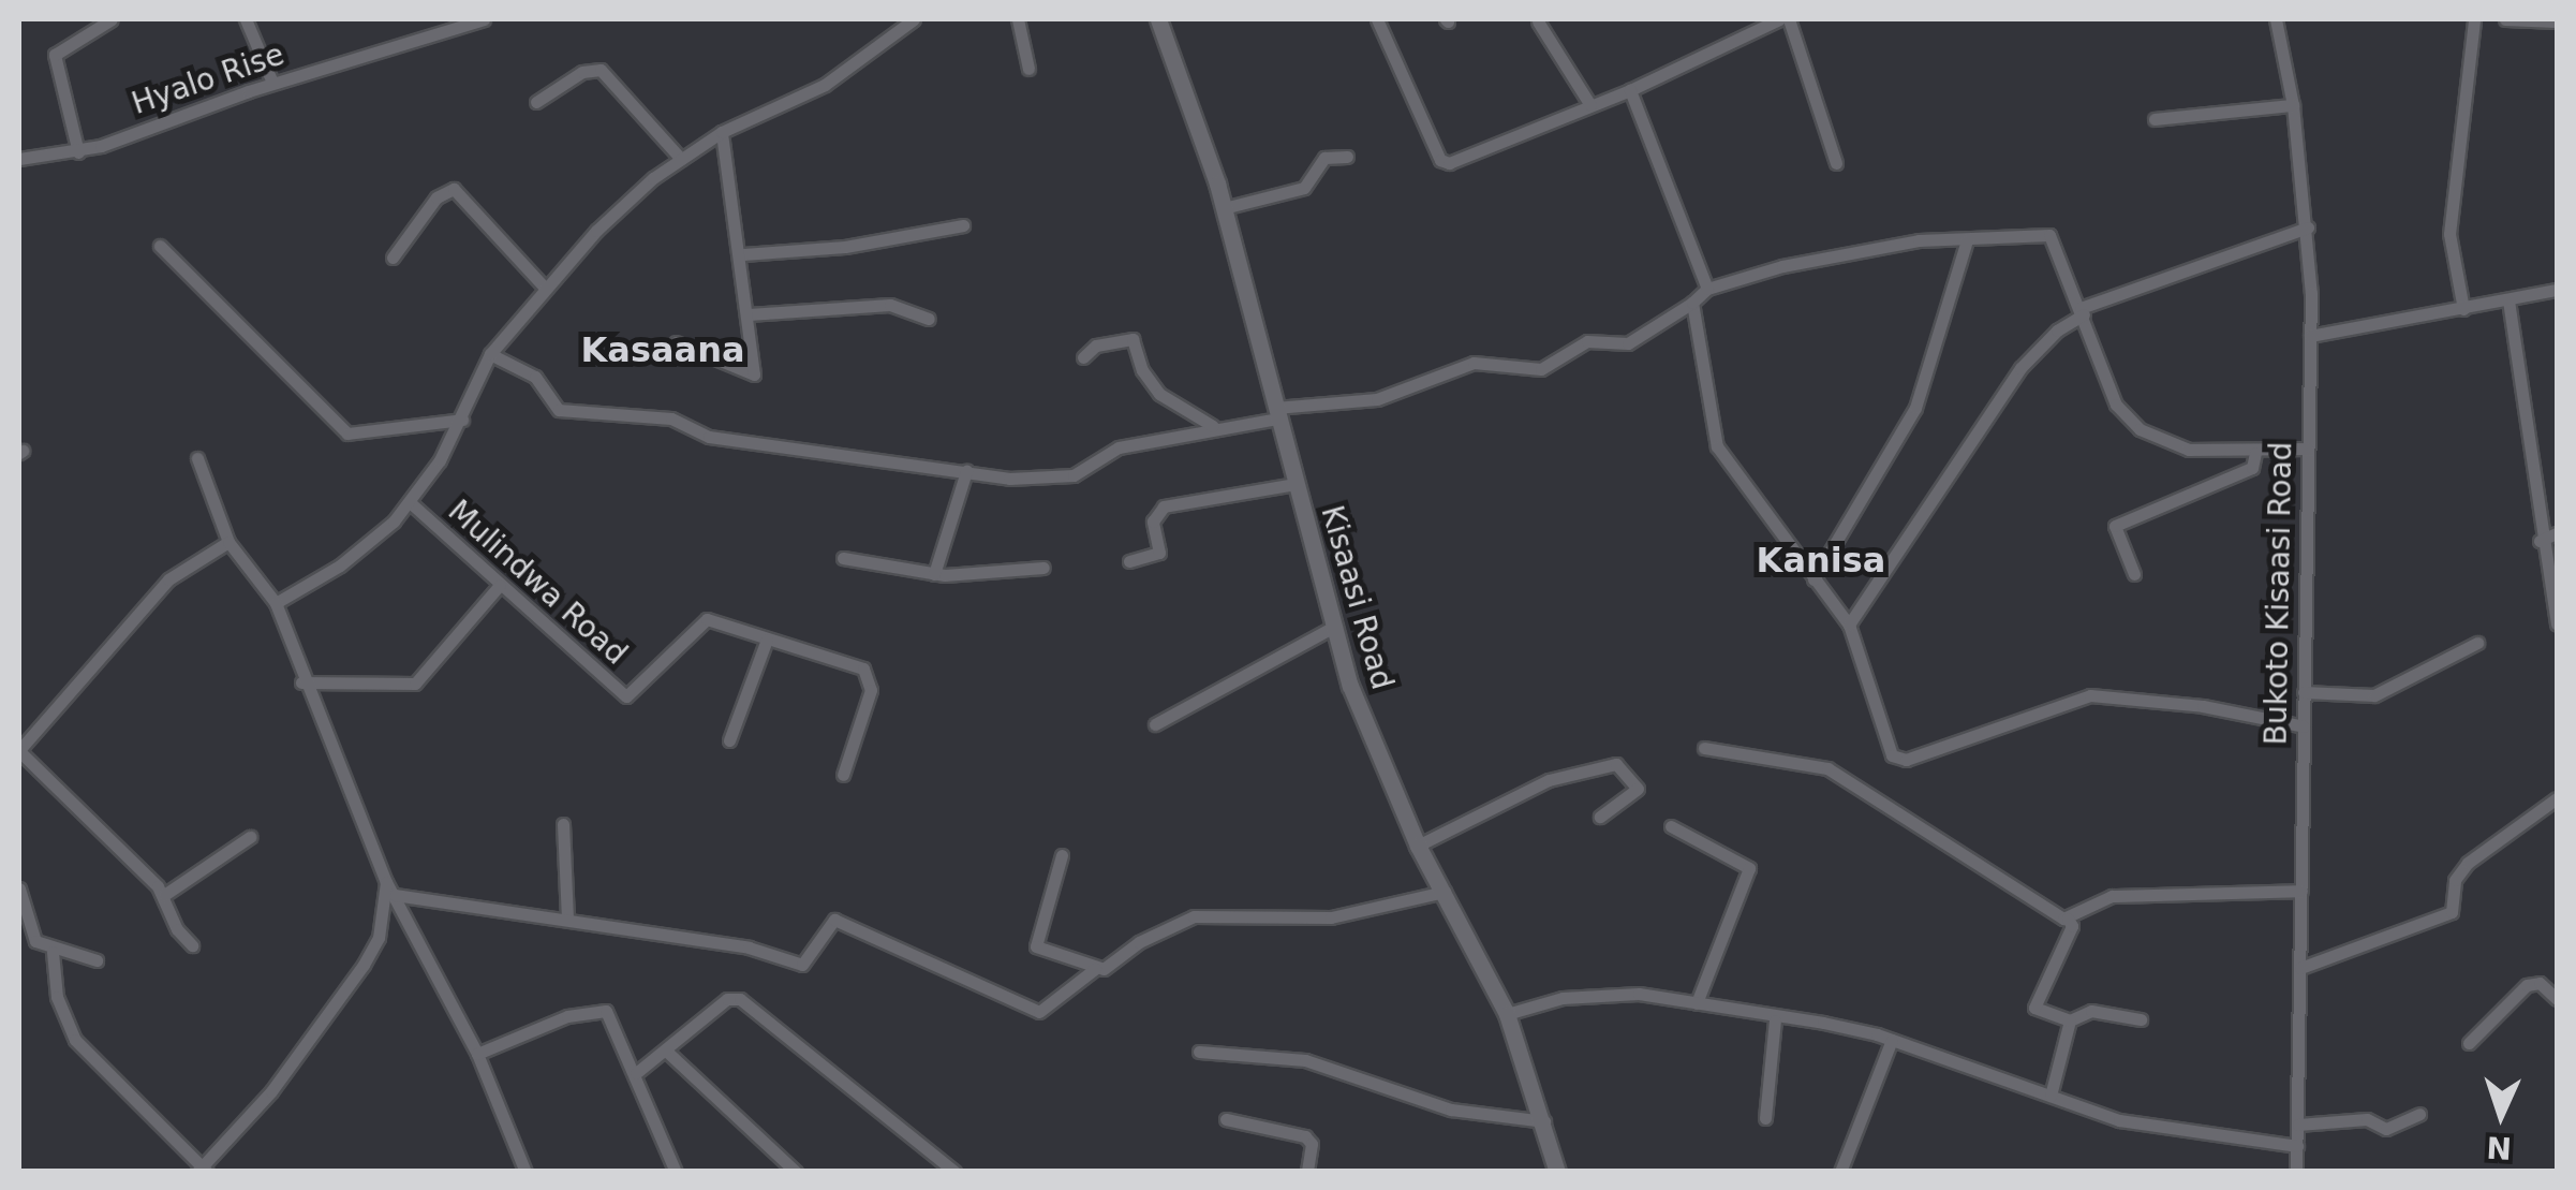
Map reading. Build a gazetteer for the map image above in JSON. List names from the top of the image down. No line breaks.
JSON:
{"streets":{"main road":["Kisaasi Road"],"street":["Hyalo Rise","Mulindwa Road","Bukoto Kisaasi Road"]},"districts":["Kasaana","Kanisa"],"north":"bottom"}
